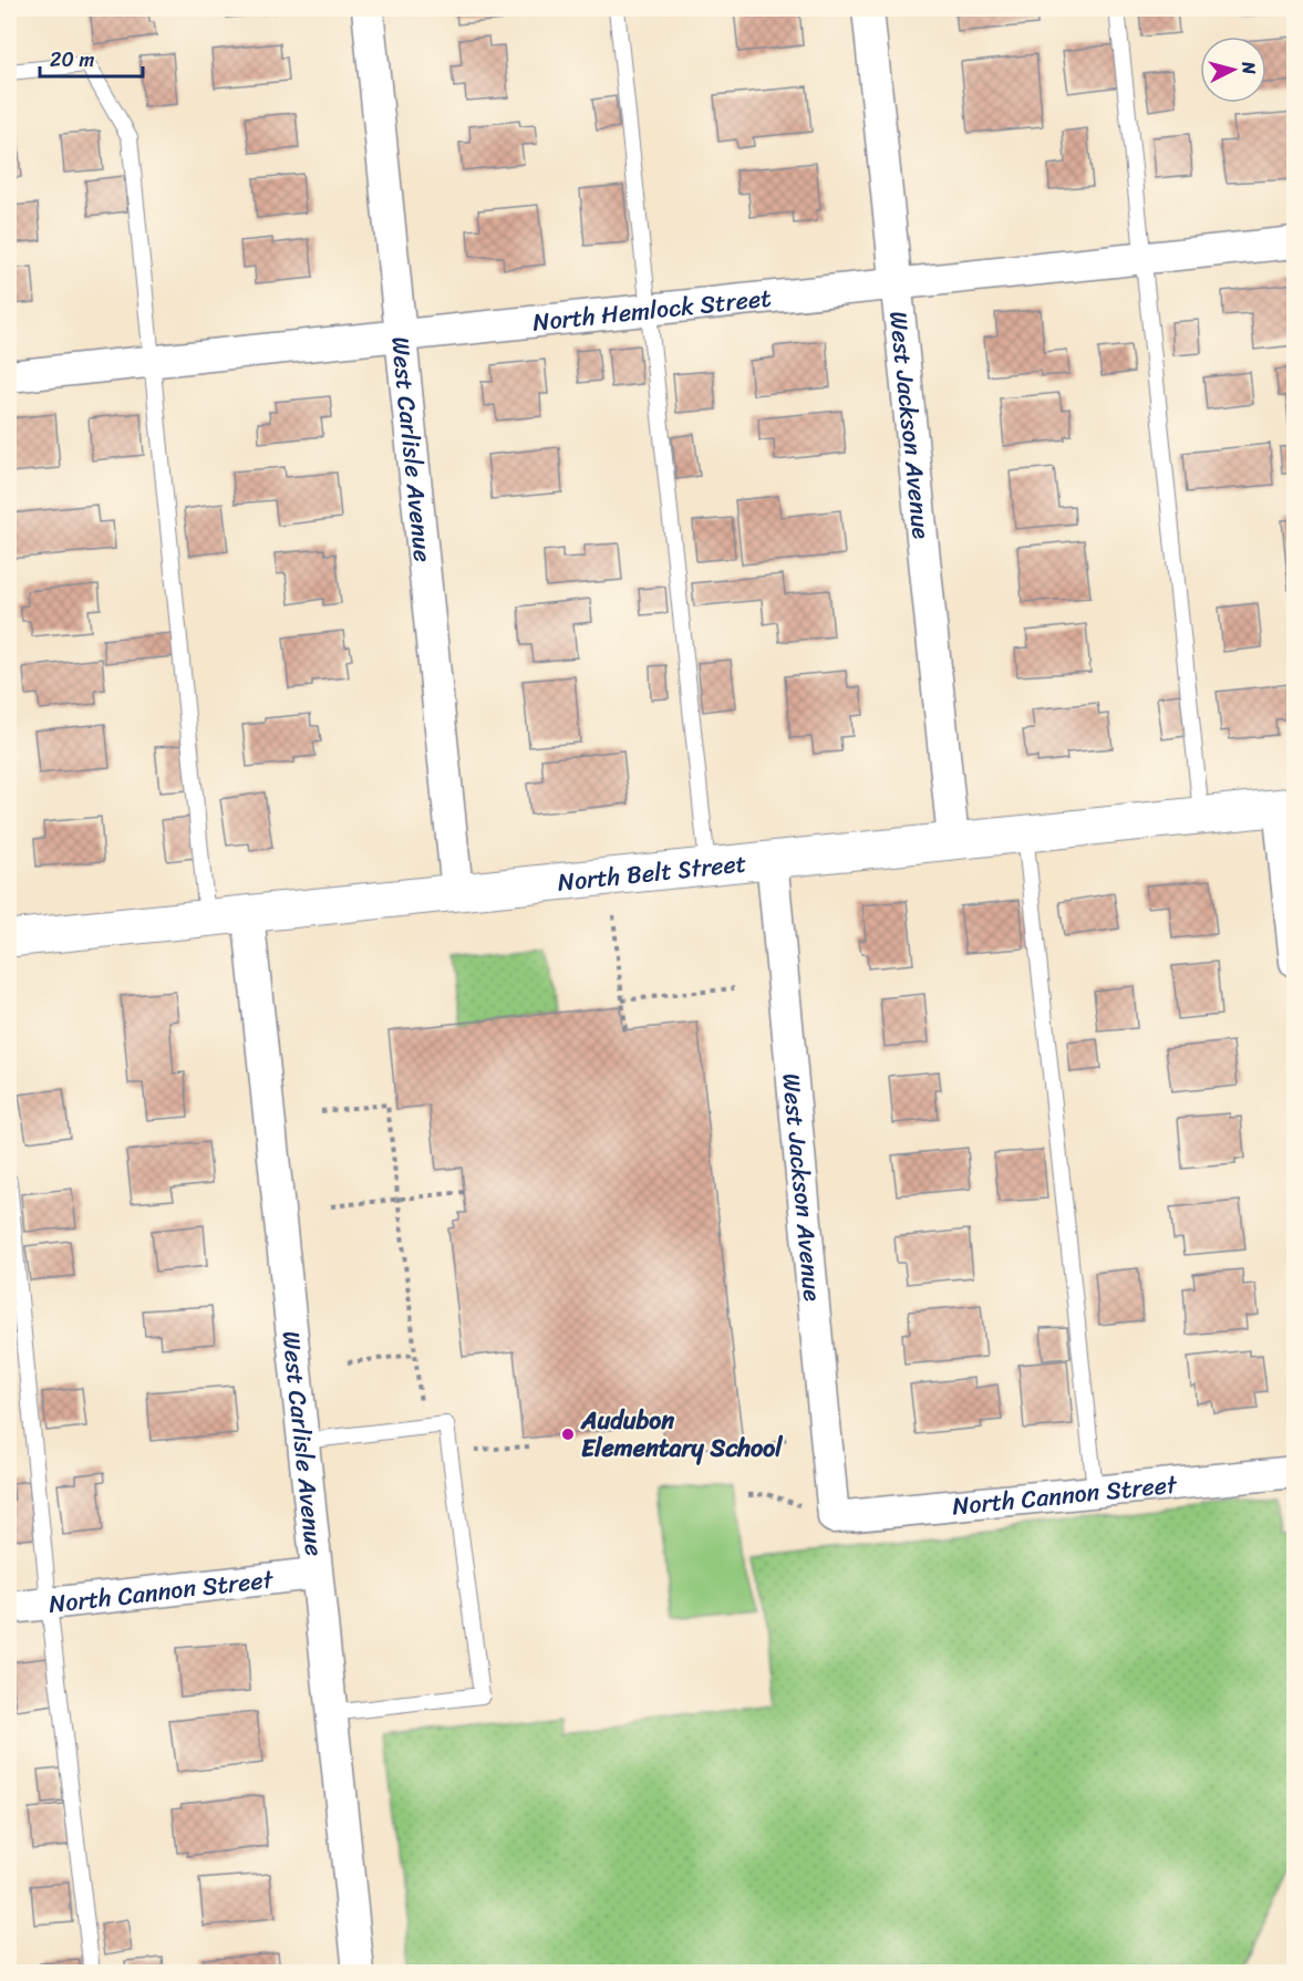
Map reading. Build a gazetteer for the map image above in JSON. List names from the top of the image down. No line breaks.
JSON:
{"streets":{"street":["North Hemlock Street","West Jackson Avenue","West Carlisle Avenue","North Belt Street","North Cannon Street"]},"crossings":[["North Hemlock Street","West Jackson Avenue"],["North Hemlock Street","West Carlisle Avenue"],["West Jackson Avenue","North Belt Street"],["West Jackson Avenue","North Cannon Street"],["West Carlisle Avenue","North Belt Street"],["West Carlisle Avenue","North Cannon Street"]],"places":["Audubon Elementary School"],"scale_bar":"20 m","north":"right"}
